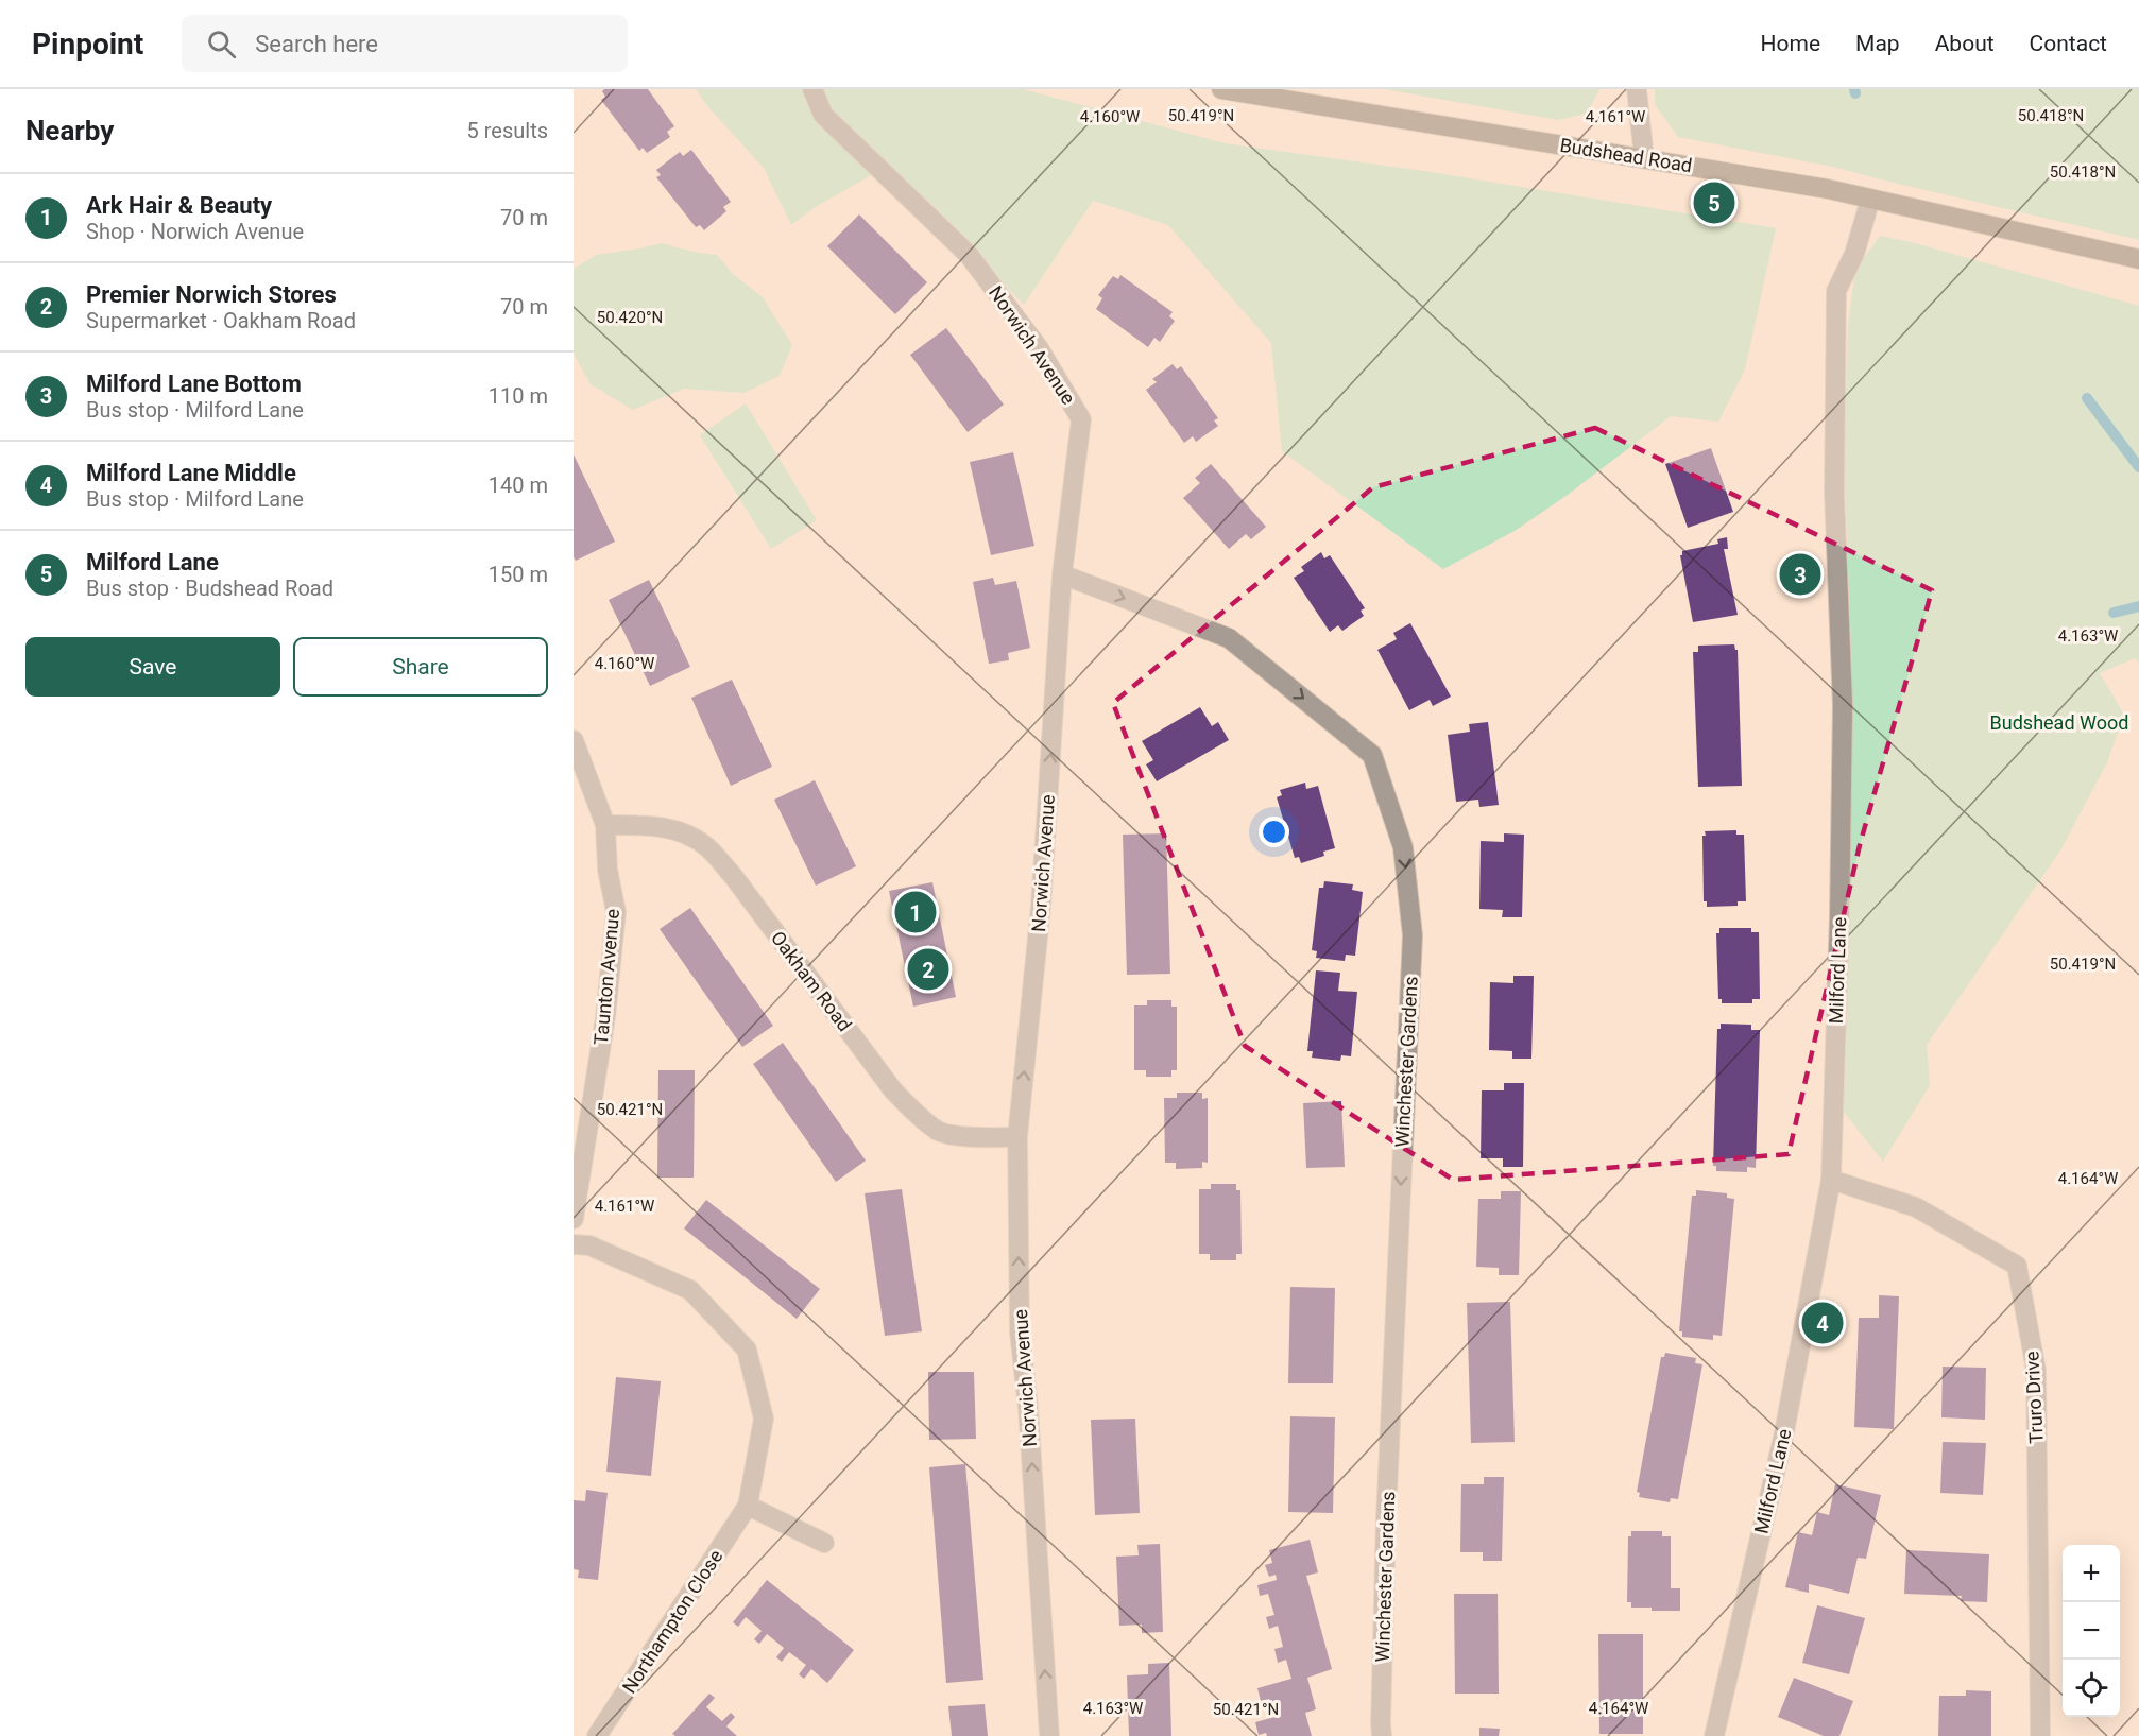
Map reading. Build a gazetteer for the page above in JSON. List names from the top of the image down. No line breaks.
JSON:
{"streets":{"street":["Budshead Road","Norwich Avenue","Milford Lane","Taunton Avenue","Oakham Road","Winchester Gardens","Truro Drive","Northampton Close"]},"crossings":[["Budshead Road","Milford Lane"],["Norwich Avenue","Oakham Road"],["Norwich Avenue","Winchester Gardens"],["Milford Lane","Truro Drive"],["Taunton Avenue","Oakham Road"]],"one_way":["Norwich Avenue","Winchester Gardens"],"parks":["Budshead Wood"],"page":{"header":"Pinpoint","search":"Search here","nav":["Home","Map","About","Contact"],"heading":["Nearby","5 results"],"list":[{"mark":"1","name":"Ark Hair & Beauty","note":"Shop · Norwich Avenue","value":"70 m"},{"mark":"2","name":"Premier Norwich Stores","note":"Supermarket · Oakham Road","value":"70 m"},{"mark":"3","name":"Milford Lane Bottom","note":"Bus stop · Milford Lane","value":"110 m"},{"mark":"4","name":"Milford Lane Middle","note":"Bus stop · Milford Lane","value":"140 m"},{"mark":"5","name":"Milford Lane","note":"Bus stop · Budshead Road","value":"150 m"}],"pins":["5","3","1","2","4"],"buttons":["Save","Share"],"map_buttons":["+","−"]},"coordinates":["50.419°N","50.418°N","4.160°W","4.161°W","50.420°N","4.163°W","50.421°N","4.164°W"]}
